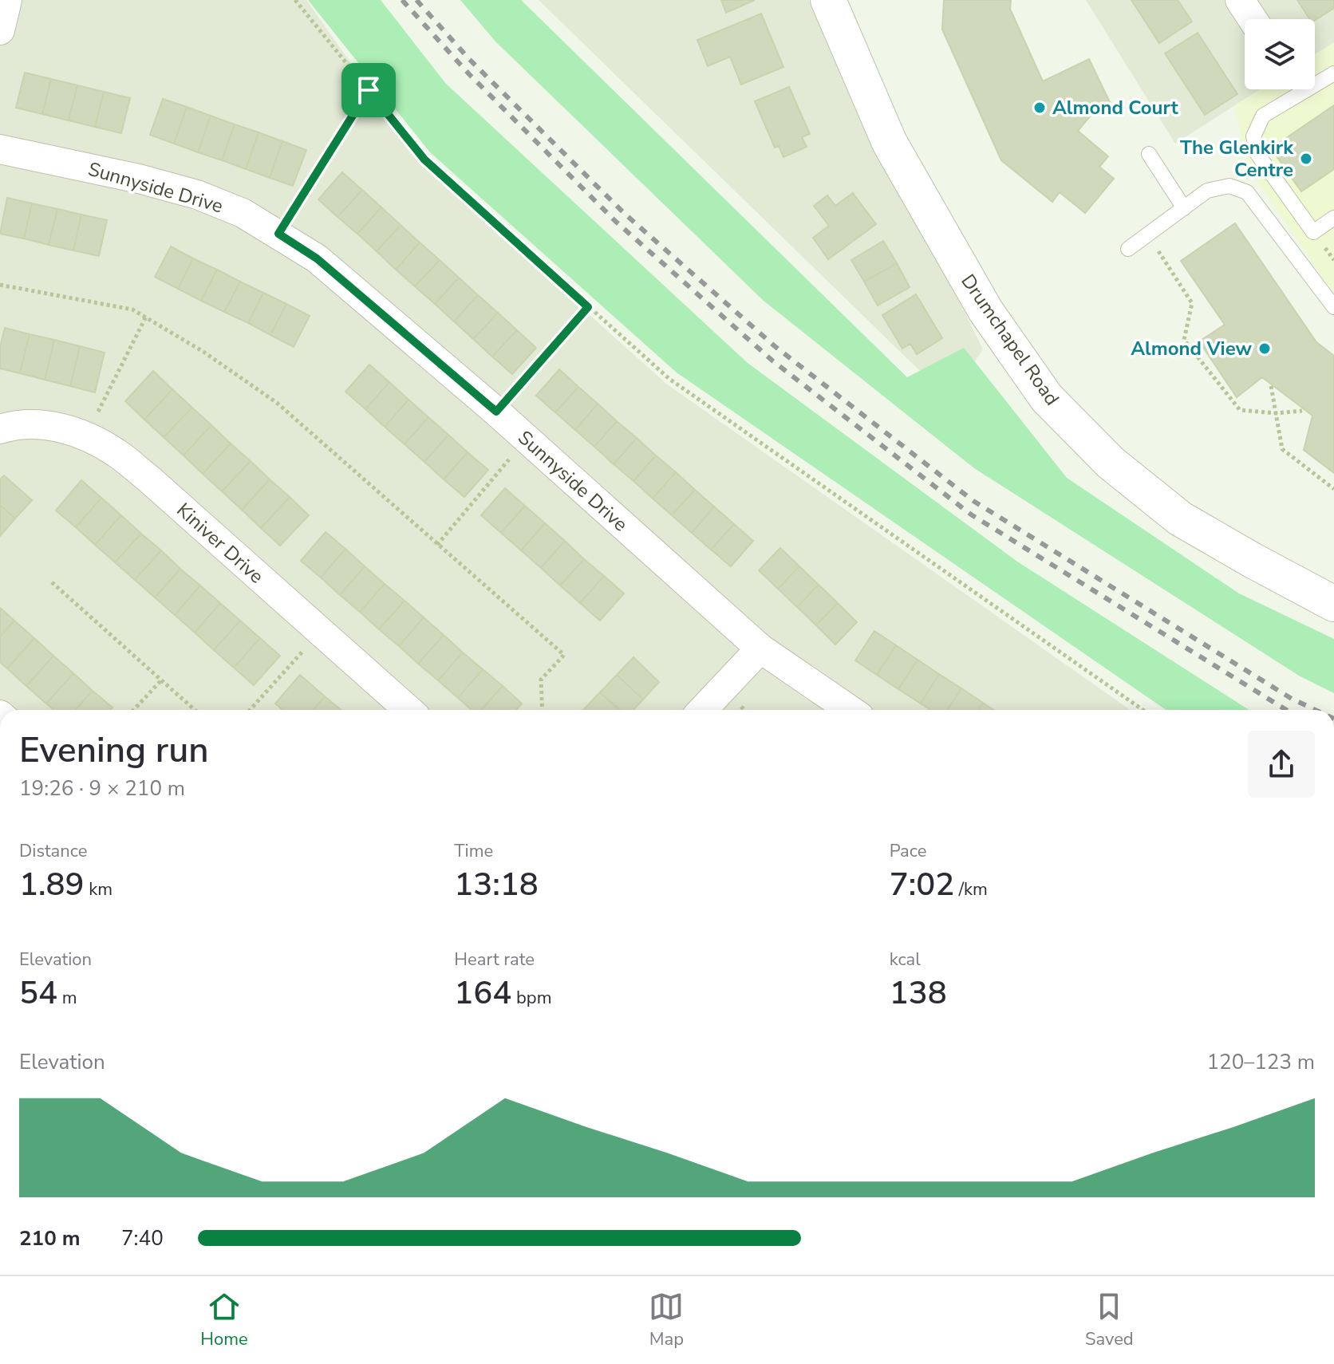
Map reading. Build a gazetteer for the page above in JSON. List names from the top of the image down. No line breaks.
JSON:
{"streets":{"street":["Sunnyside Drive","Drumchapel Road","Kiniver Drive"]},"places":["Almond Court","The Glenkirk Centre","Almond View"],"page":{"heading":["Evening run","19:26 · 9 × 210 m"],"stats":[["Distance","1.89 km"],["Time","13:18"],["Pace","7:02 /km"],["Elevation","54 m"],["Heart rate","164 bpm"],["kcal","138"]],"chart":["Elevation","120–123 m"],"list":[{"name":"210 m","note":"7:40"}],"tabs":["Home","Map","Saved"]}}
